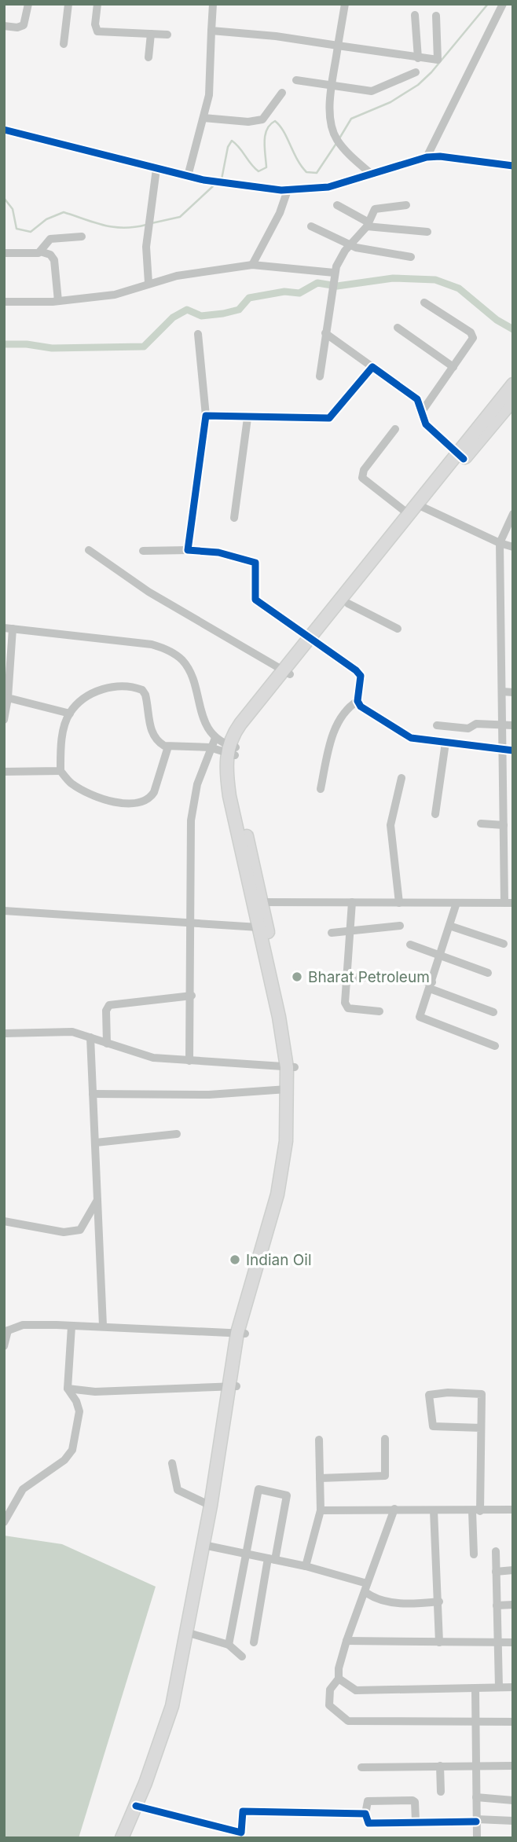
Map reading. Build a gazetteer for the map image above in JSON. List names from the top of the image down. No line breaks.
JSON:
{"places":["Bharat Petroleum","Indian Oil"]}
